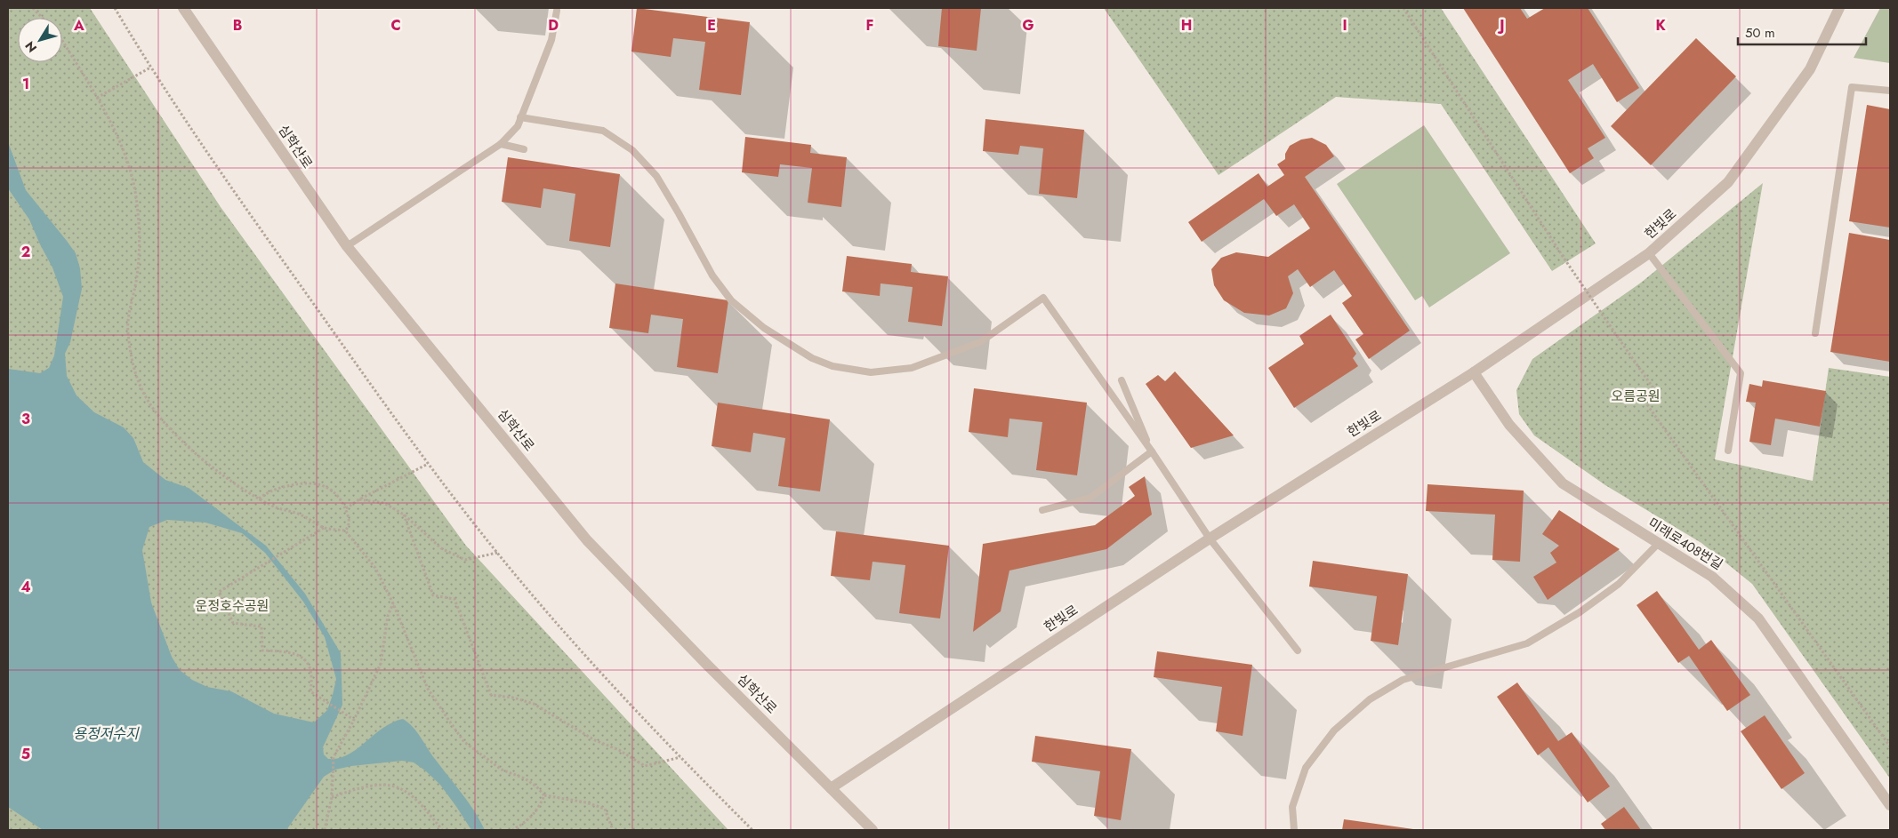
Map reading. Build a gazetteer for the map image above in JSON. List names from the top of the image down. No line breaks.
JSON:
{"streets":{"street":["심학산로","한빛로","미래로408번길"]},"crossings":[["심학산로","한빛로"],["한빛로","미래로408번길"]],"water":["용정저수지"],"parks":["오름공원","운정호수공원"],"scale_bar":"50 m","north":"bottom left","grid":{"columns":["A","B","C","D","E","F","G","H","I","J","K"],"rows":["1","2","3","4","5"]}}
